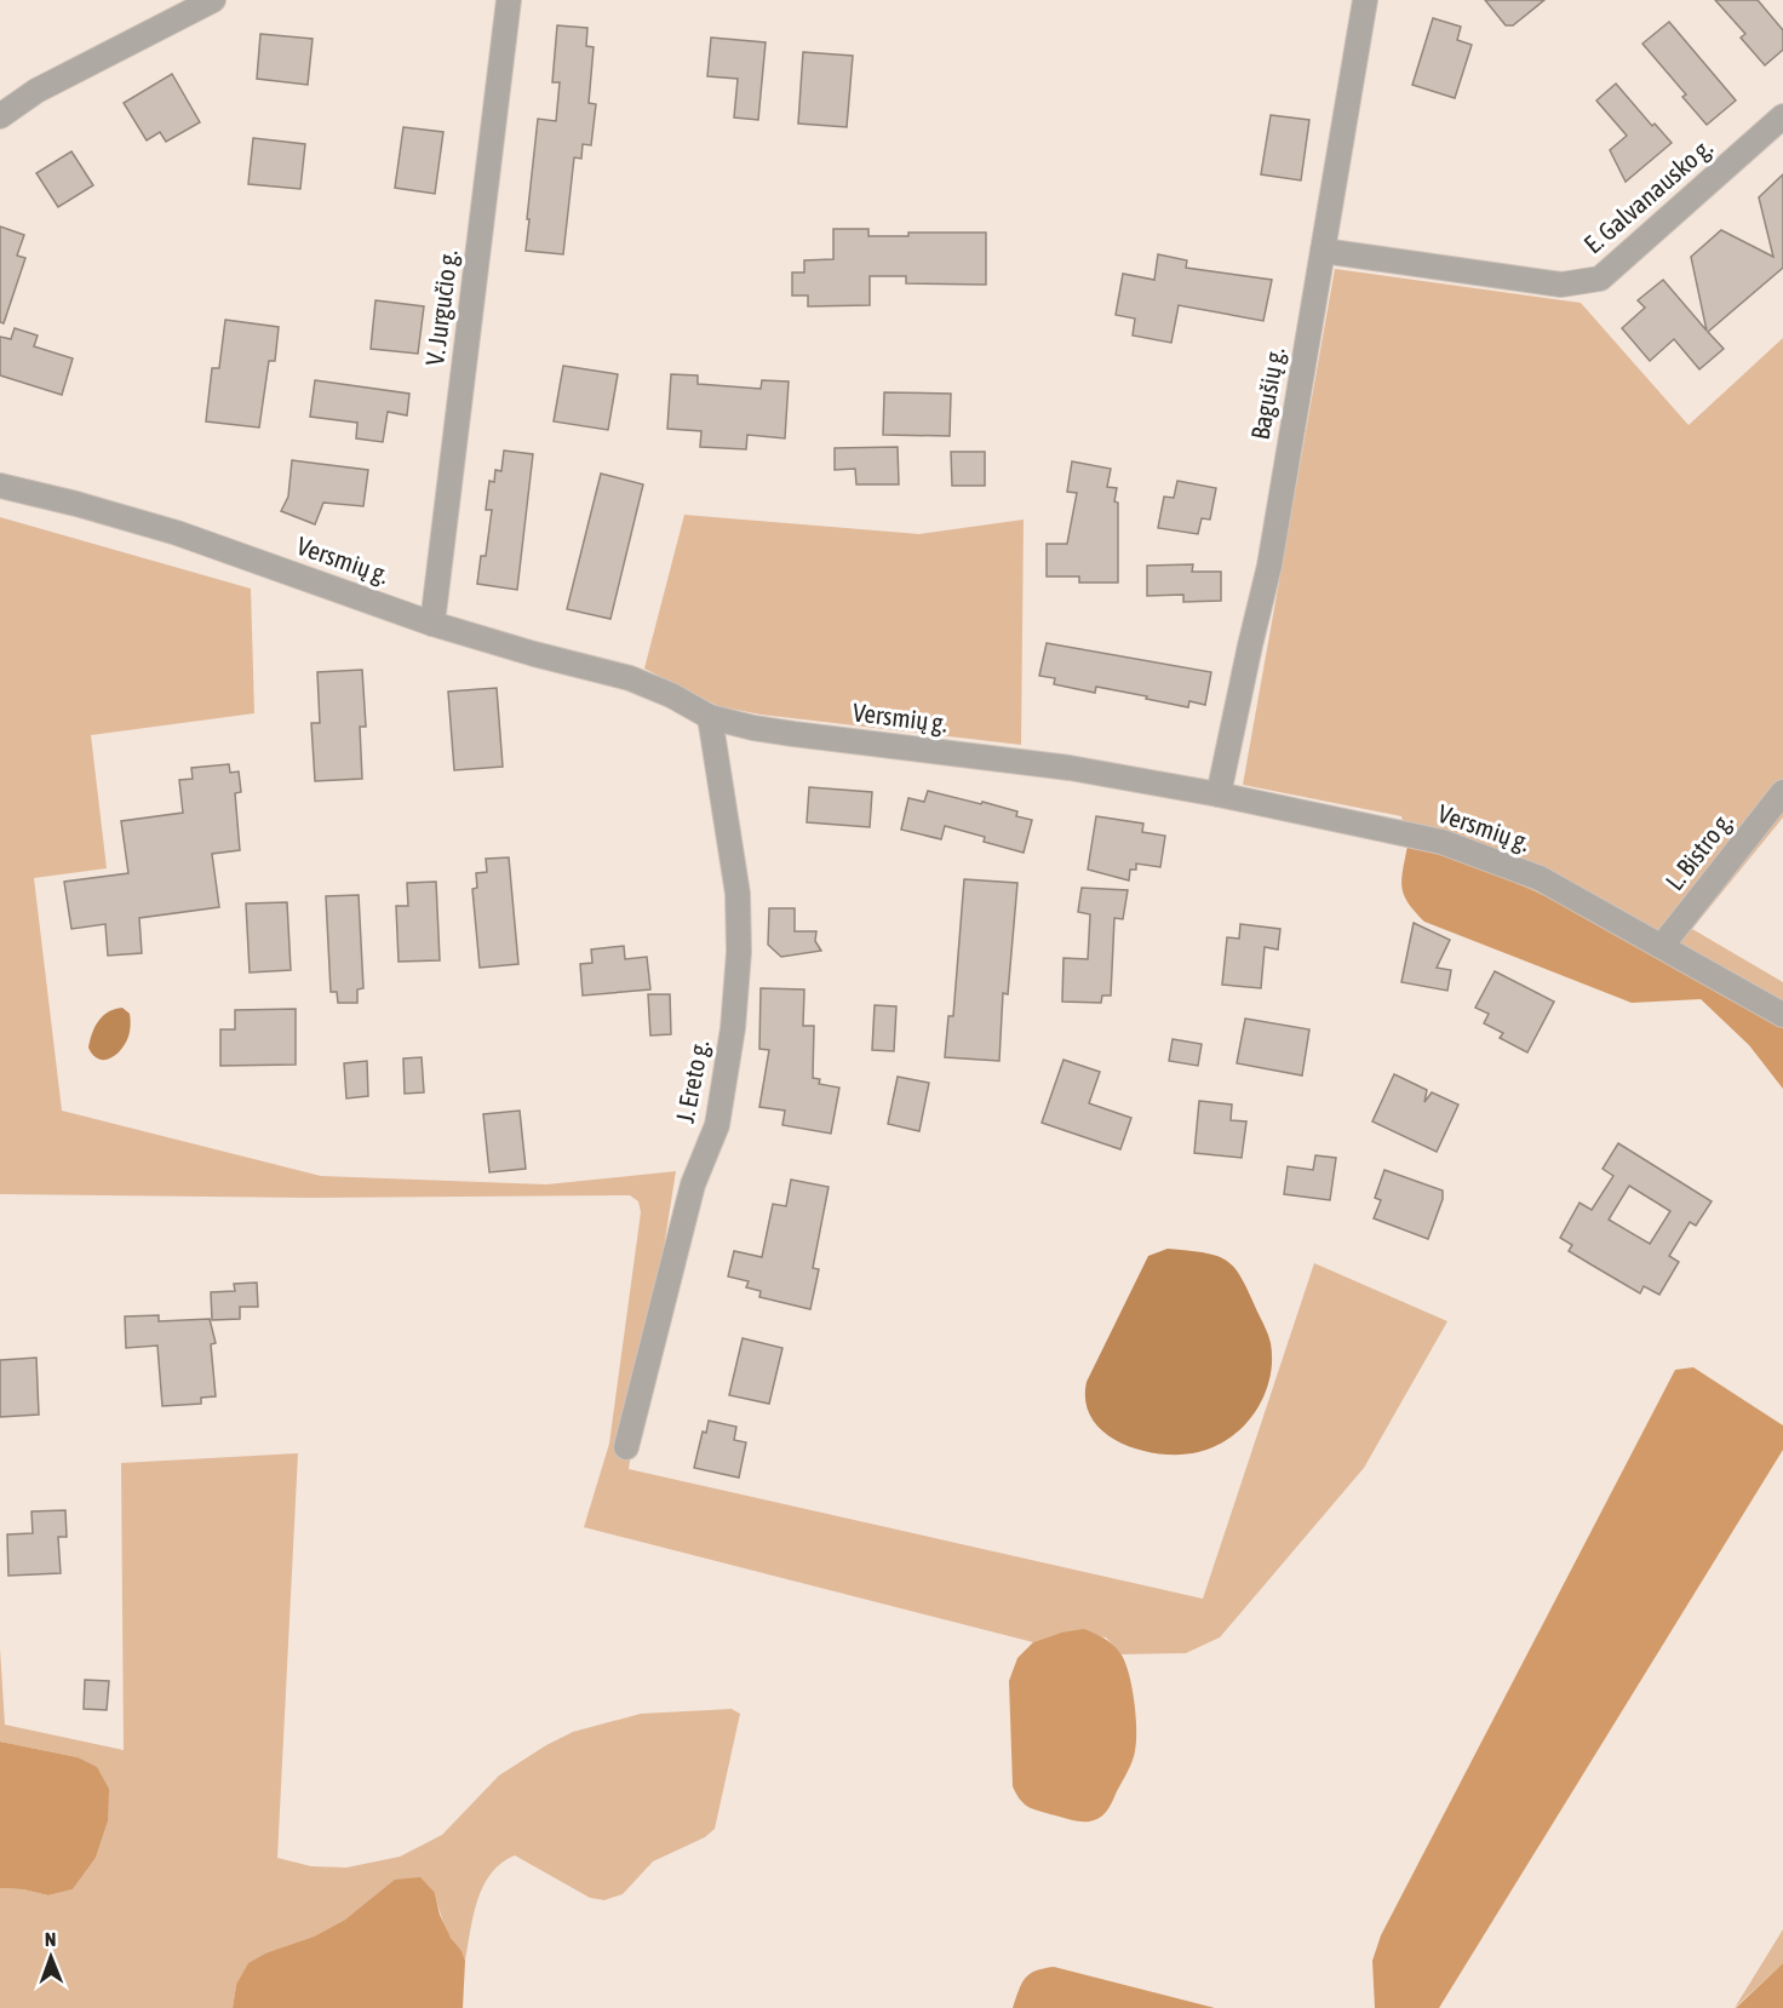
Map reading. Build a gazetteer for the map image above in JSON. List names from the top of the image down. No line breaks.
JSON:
{"streets":{"street":["E. Galvanausko g.","V. Jurgučio g.","Bagušių g.","Versmių g.","L. Bistro g.","J. Ereto g."]},"crossings":[["E. Galvanausko g.","Bagušių g."],["V. Jurgučio g.","Versmių g."],["Bagušių g.","Versmių g."],["Versmių g.","L. Bistro g."],["Versmių g.","J. Ereto g."]],"north":"top"}
